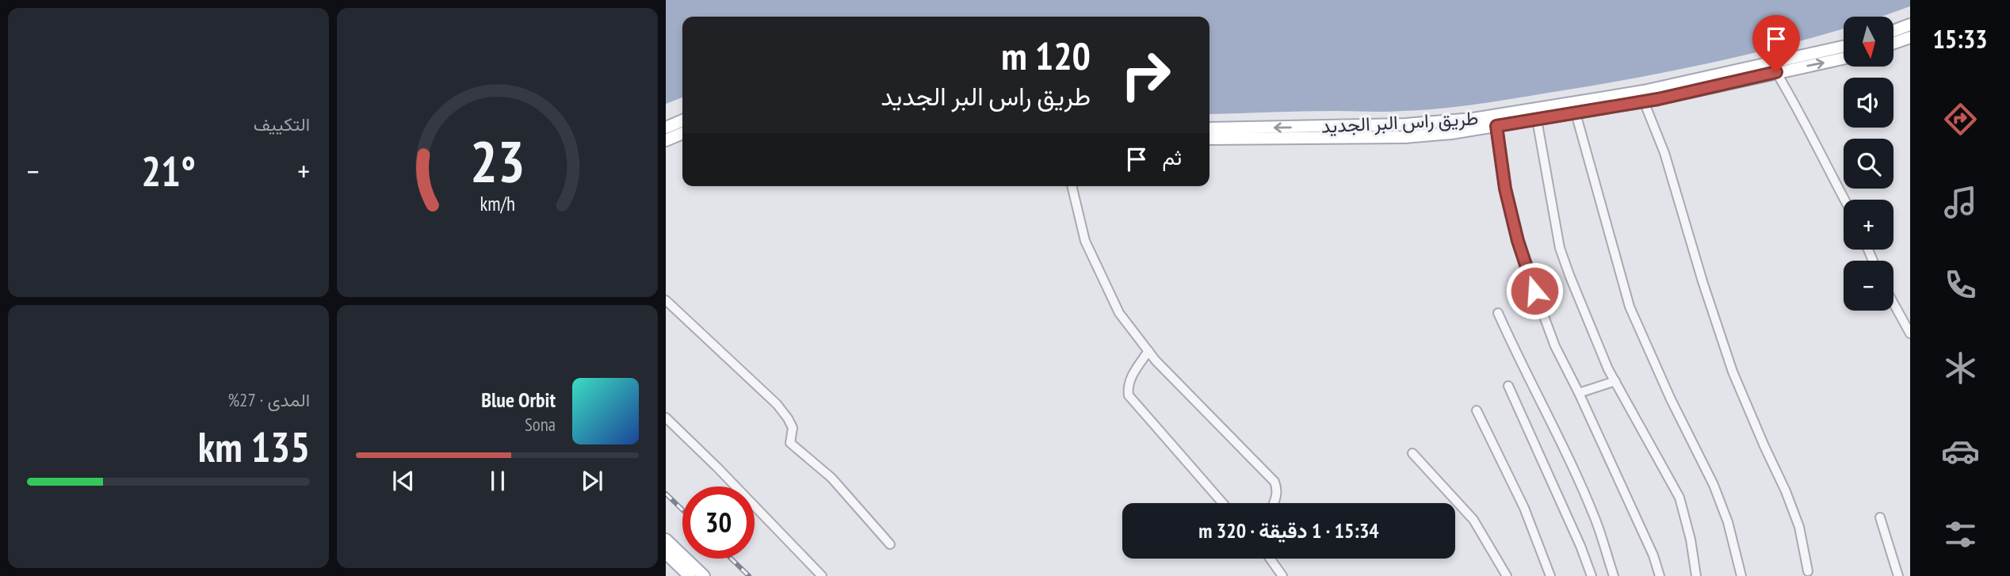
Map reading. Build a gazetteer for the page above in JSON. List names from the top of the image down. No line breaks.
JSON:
{"streets":{"main road":["طريق راس البر الجديد"]},"north":"bottom","page":{"tabs":"15:33","tile":["التكييف",["المدى · 27%","135 km"]],"map_buttons":["+","−"],"turn":["120 m","طريق راس البر الجديد"],"then":"ثم","heat":["−","21°","+"],"song":["Blue Orbit","Sona"],"limit":"30","trip":"15:34 · 1 دقيقة · 320 m","gauge":["23","km/h"]}}
